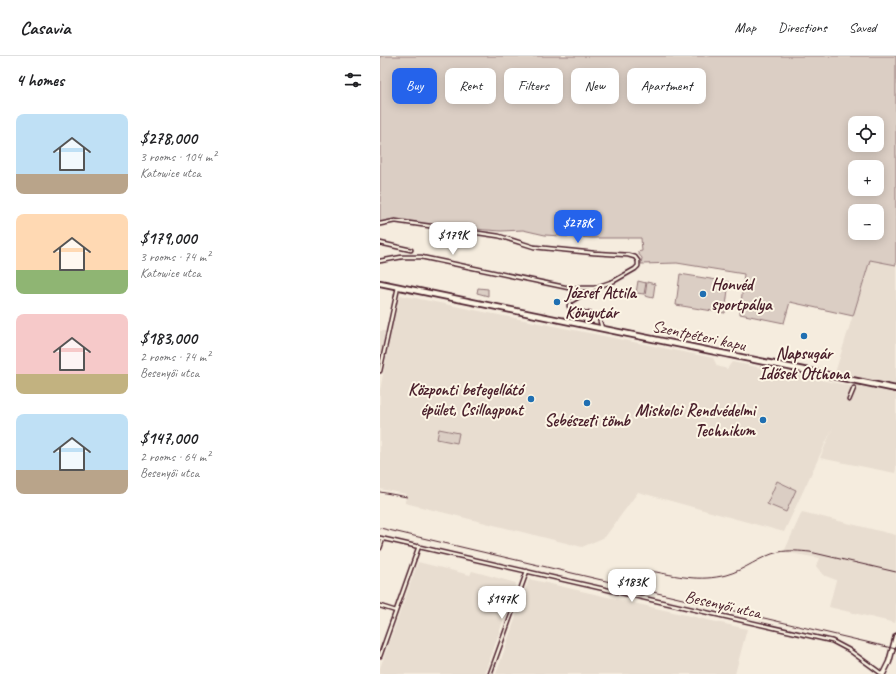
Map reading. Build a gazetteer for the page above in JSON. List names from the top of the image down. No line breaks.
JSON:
{"streets":{"main road":["Szentpéteri kapu"],"street":["Besenyői utca"]},"places":["Honvéd sportpálya","József Attila Könyvtár","Napsugár Idősek Otthona","Központi betegellátó épület, Csillagpont","Sebészeti tömb","Miskolci Rendvédelmi Technikum"],"page":{"header":"Casavia","nav":["Map","Directions","Saved"],"heading":"4 homes","chip":["Buy","Rent","Filters","New","Apartment"],"list":[{"name":"$278,000","note":"3 rooms · 104 m² · Katowice utca"},{"name":"$179,000","note":"3 rooms · 74 m² · Katowice utca"},{"name":"$183,000","note":"2 rooms · 74 m² · Besenyői utca"},{"name":"$147,000","note":"2 rooms · 64 m² · Besenyői utca"}],"map_buttons":["+","−"],"price":["$278K","$179K","$183K","$147K"]}}
